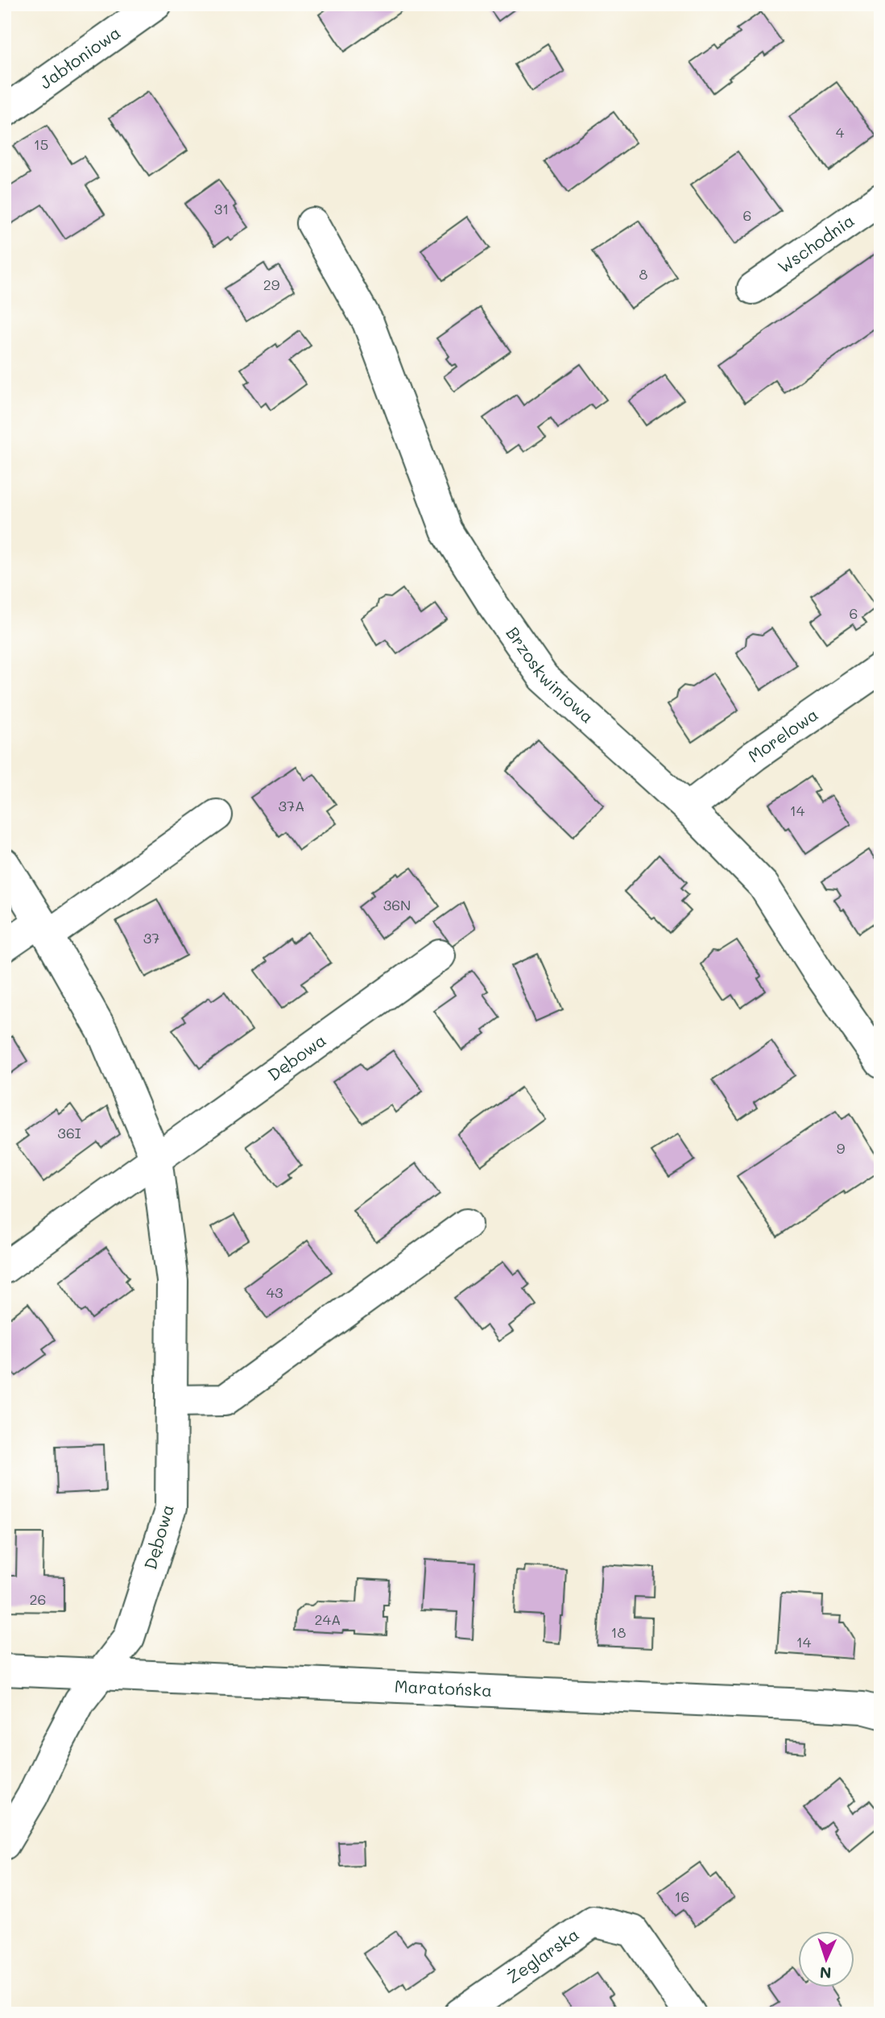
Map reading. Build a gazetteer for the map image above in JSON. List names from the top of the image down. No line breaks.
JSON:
{"streets":{"street":["Jabłoniowa","Wschodnia","Brzoskwiniowa","Morelowa","Dębowa","Maratońska","Żeglarska"]},"crossings":[["Brzoskwiniowa","Morelowa"],["Dębowa","Maratońska"]],"house_numbers":["4","15","31","6","8","29","6","37A","14","36N","37","36I","9","43","26","24A","18","14","16"],"north":"bottom"}
